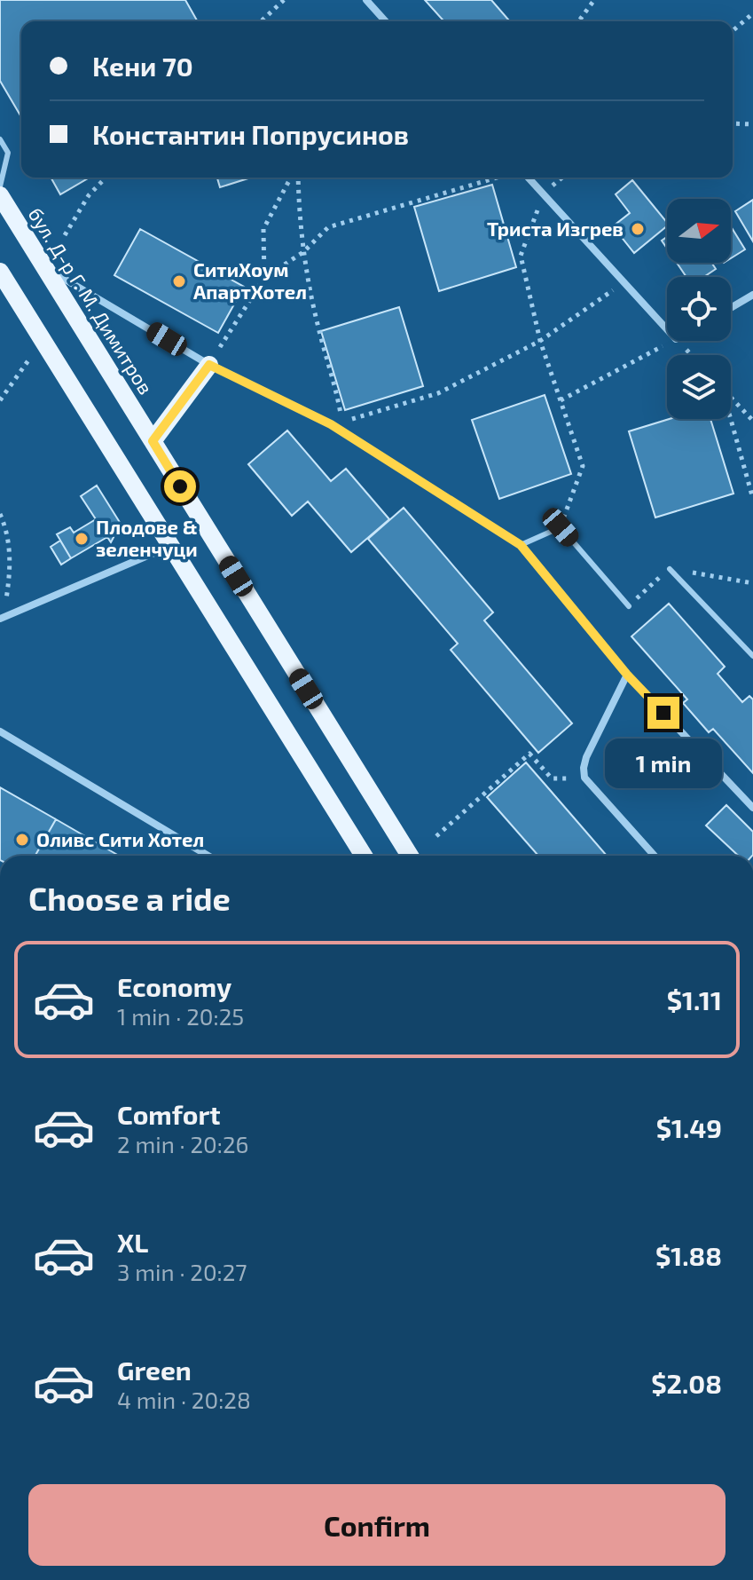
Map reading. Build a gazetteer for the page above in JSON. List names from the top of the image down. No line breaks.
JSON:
{"streets":{"main road":["бул. Д-р Г. М. Димитров"]},"places":["Триста Изгрев","СитиХоум АпартХотел","Плодове & зеленчуци","Оливс Сити Хотел"],"north":"right","page":{"banner":["Кени 70","Константин Попрусинов"],"bubble":"1 min","heading":"Choose a ride","list":[{"name":"Economy","note":"1 min · 20:25","value":"$1.11"},{"name":"Comfort","note":"2 min · 20:26","value":"$1.49"},{"name":"XL","note":"3 min · 20:27","value":"$1.88"},{"name":"Green","note":"4 min · 20:28","value":"$2.08"}],"buttons":"Confirm"}}
